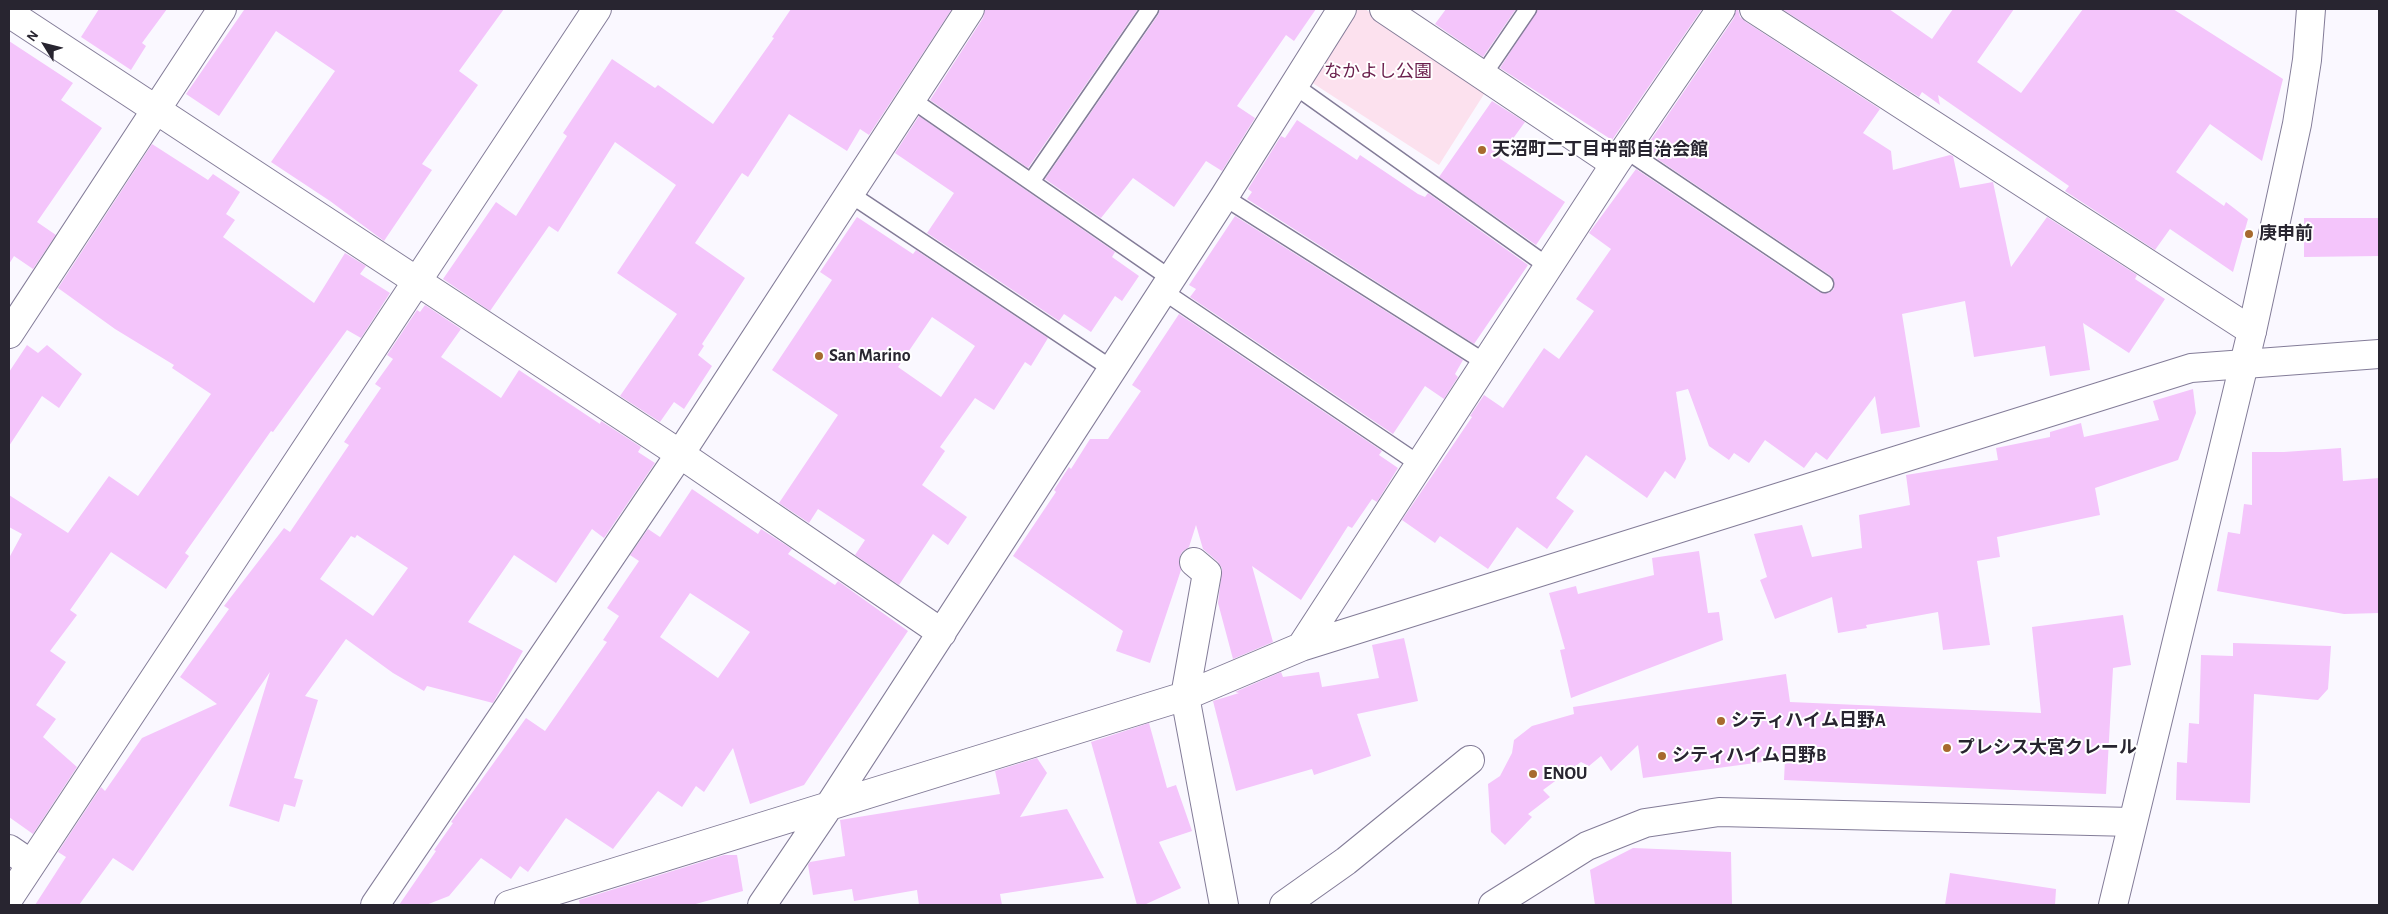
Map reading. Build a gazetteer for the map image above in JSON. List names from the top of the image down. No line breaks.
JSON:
{"parks":["なかよし公園"],"places":["天沼町二丁目中部自治会館","庚申前","San Marino","シティハイム日野A","プレシス大宮クレール","シティハイム日野B","ENOU"],"north":"top left"}
